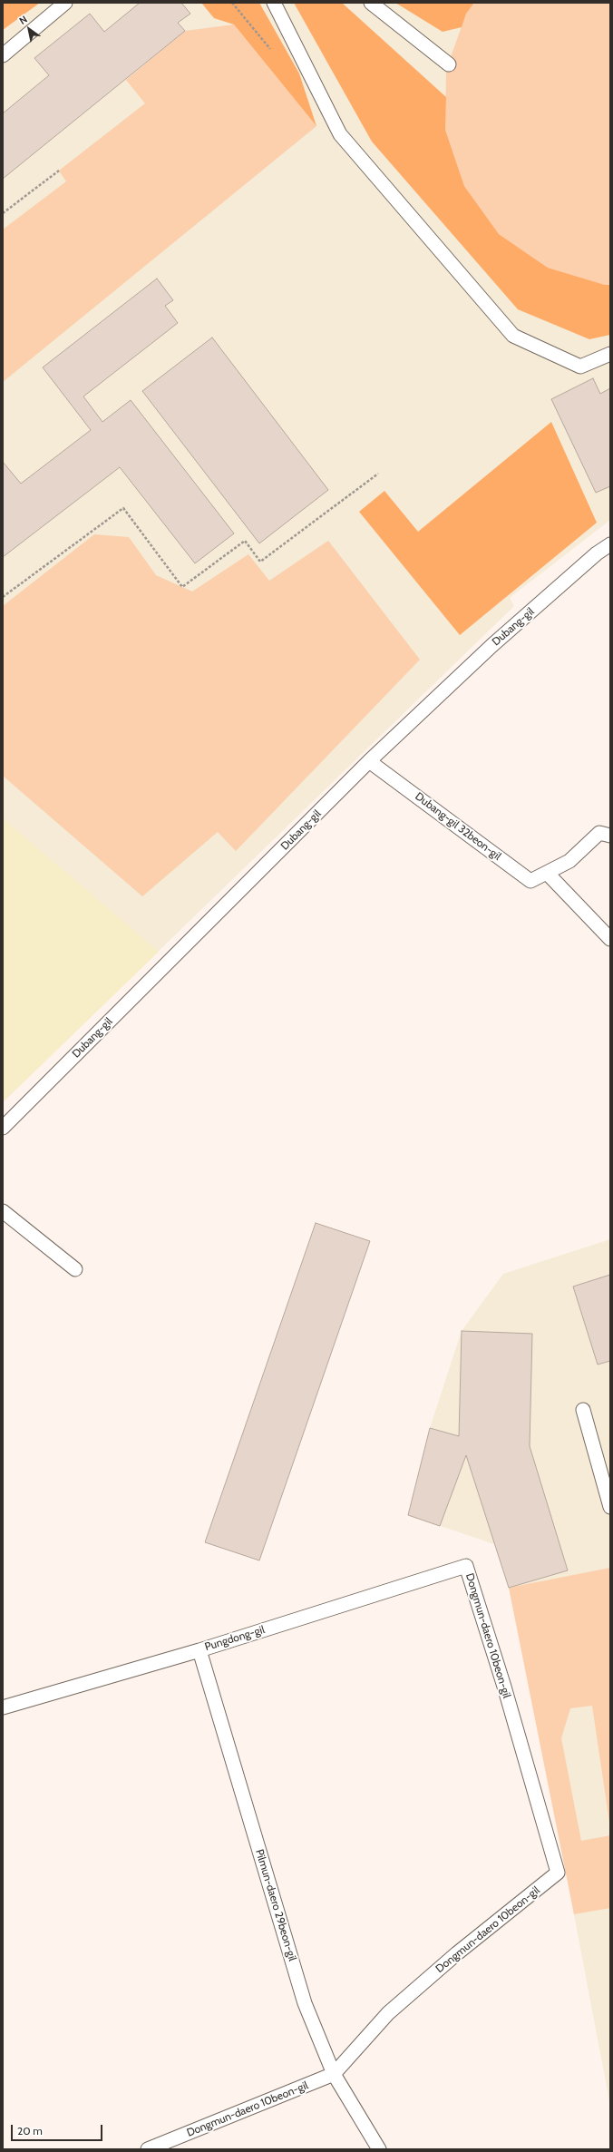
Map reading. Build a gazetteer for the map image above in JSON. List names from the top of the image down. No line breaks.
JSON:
{"streets":{"lane":["Dubang-gil","Dubang-gil 32beon-gil","Dongmun-daero 10beon-gil","Pungdong-gil","Pilmun-daero 29beon-gil"]},"crossings":[["Dubang-gil","Dubang-gil 32beon-gil"],["Dongmun-daero 10beon-gil","Pungdong-gil"],["Dongmun-daero 10beon-gil","Pilmun-daero 29beon-gil"],["Pungdong-gil","Pilmun-daero 29beon-gil"]],"scale_bar":"20 m","north":"top left"}
